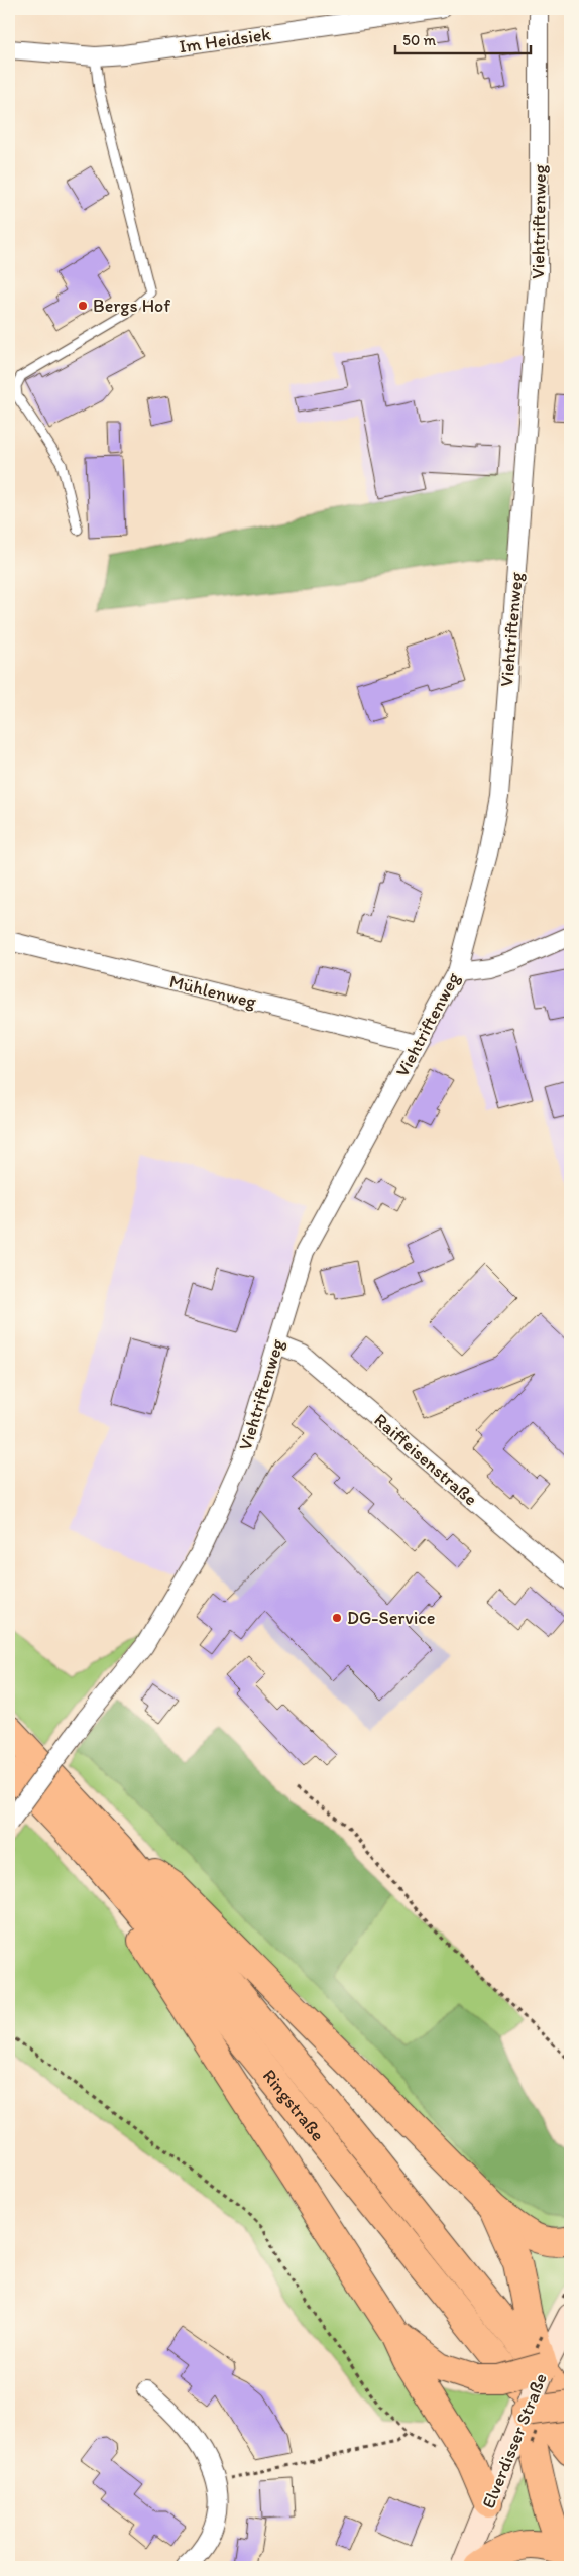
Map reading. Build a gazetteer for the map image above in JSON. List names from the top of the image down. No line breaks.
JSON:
{"streets":{"highway":["Ringstraße"],"main road":["Elverdisser Straße"],"street":["Im Heidsiek","Viehtriftenweg","Mühlenweg","Raiffeisenstraße"]},"crossings":[["Viehtriftenweg","Mühlenweg"],["Viehtriftenweg","Raiffeisenstraße"]],"places":["Bergs Hof","DG-Service"],"scale_bar":"50 m"}
